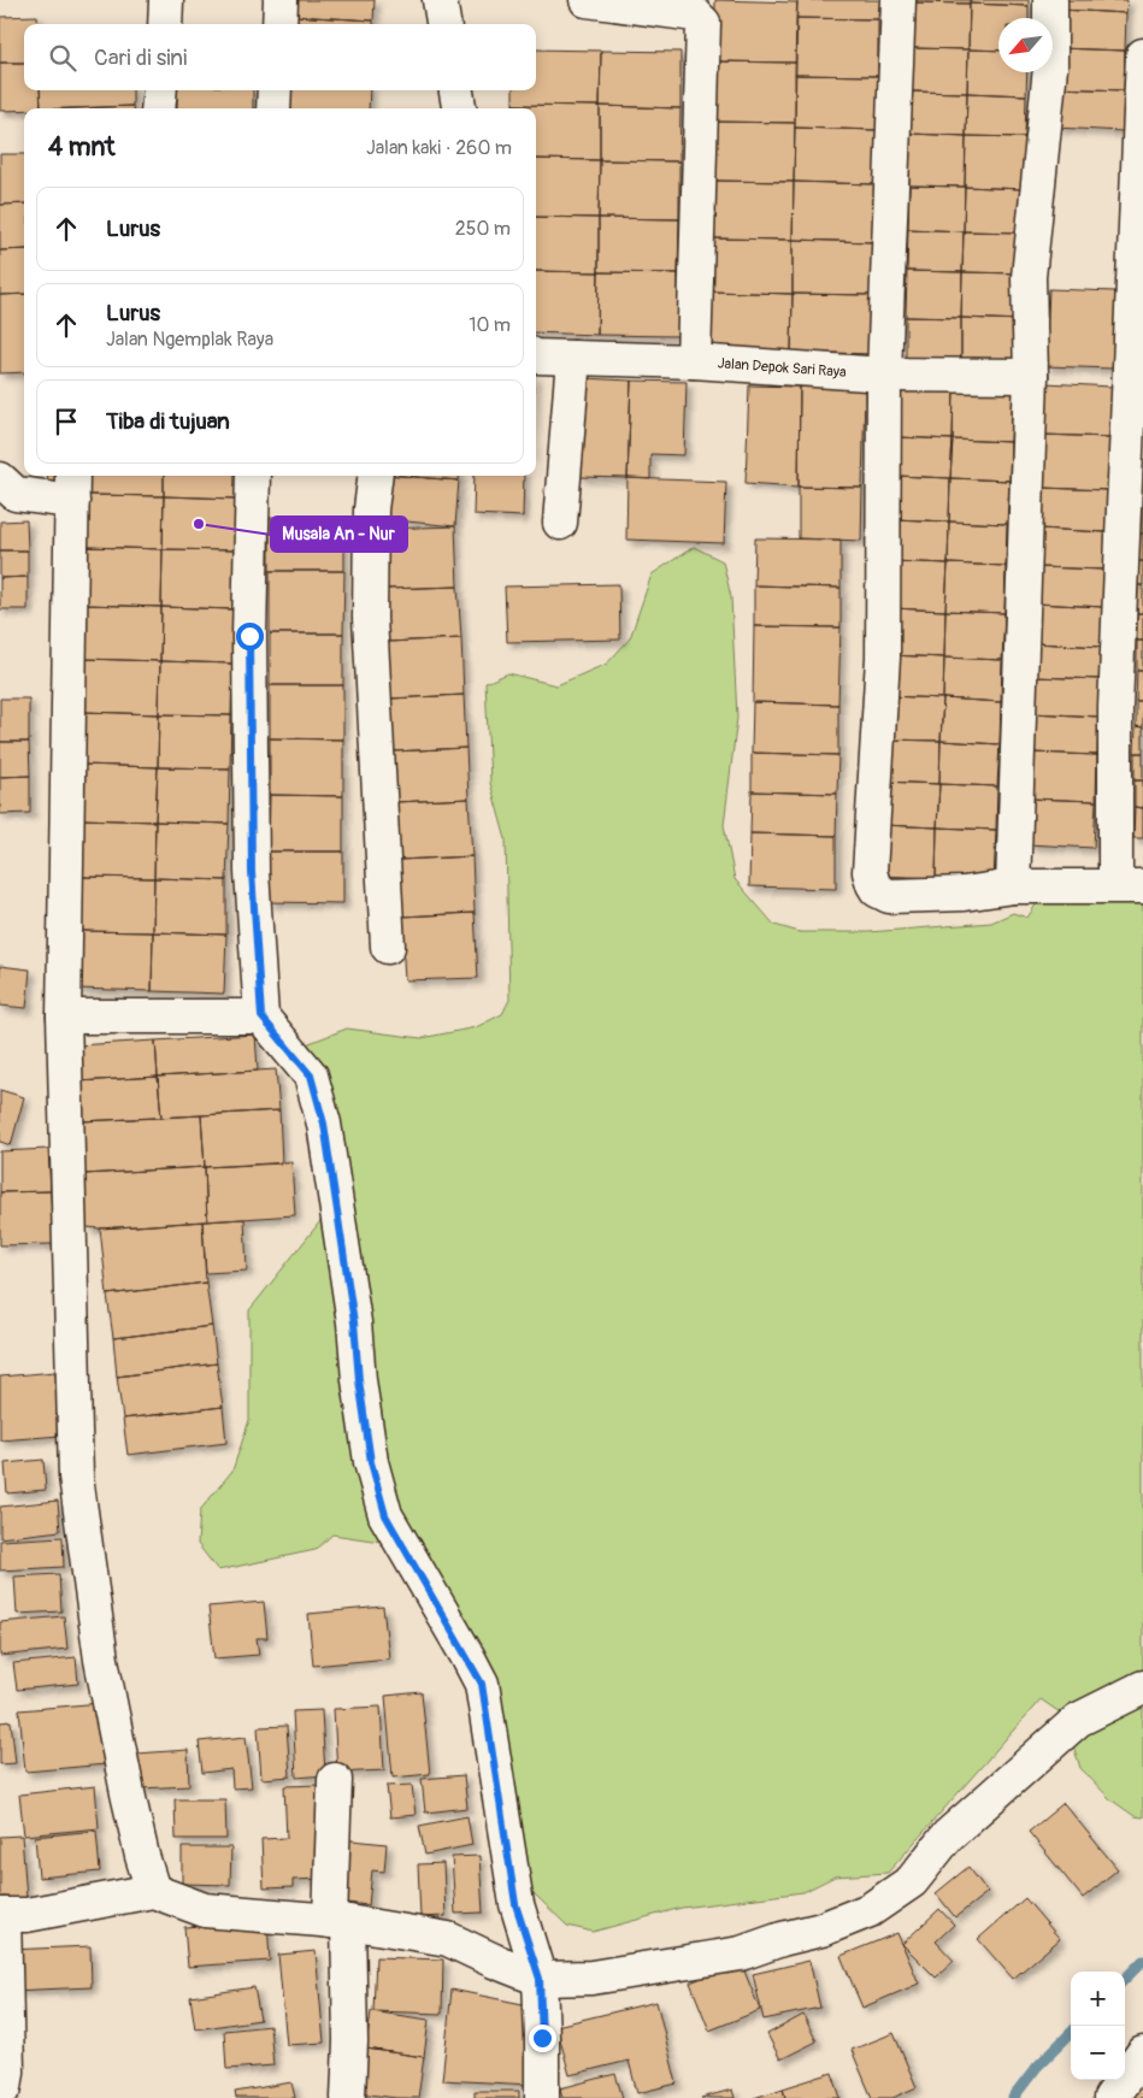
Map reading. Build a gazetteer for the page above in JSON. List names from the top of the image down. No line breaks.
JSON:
{"streets":{"street":["Jalan Depok Sari Raya"]},"places":["Musala An - Nur"],"north":"bottom left","page":{"search":"Cari di sini","heading":["4 mnt","Jalan kaki · 260 m"],"list":[["Lurus","250 m"],["Lurus","Jalan Ngemplak Raya","10 m"],"Tiba di tujuan"],"map_buttons":["+","−"]}}
